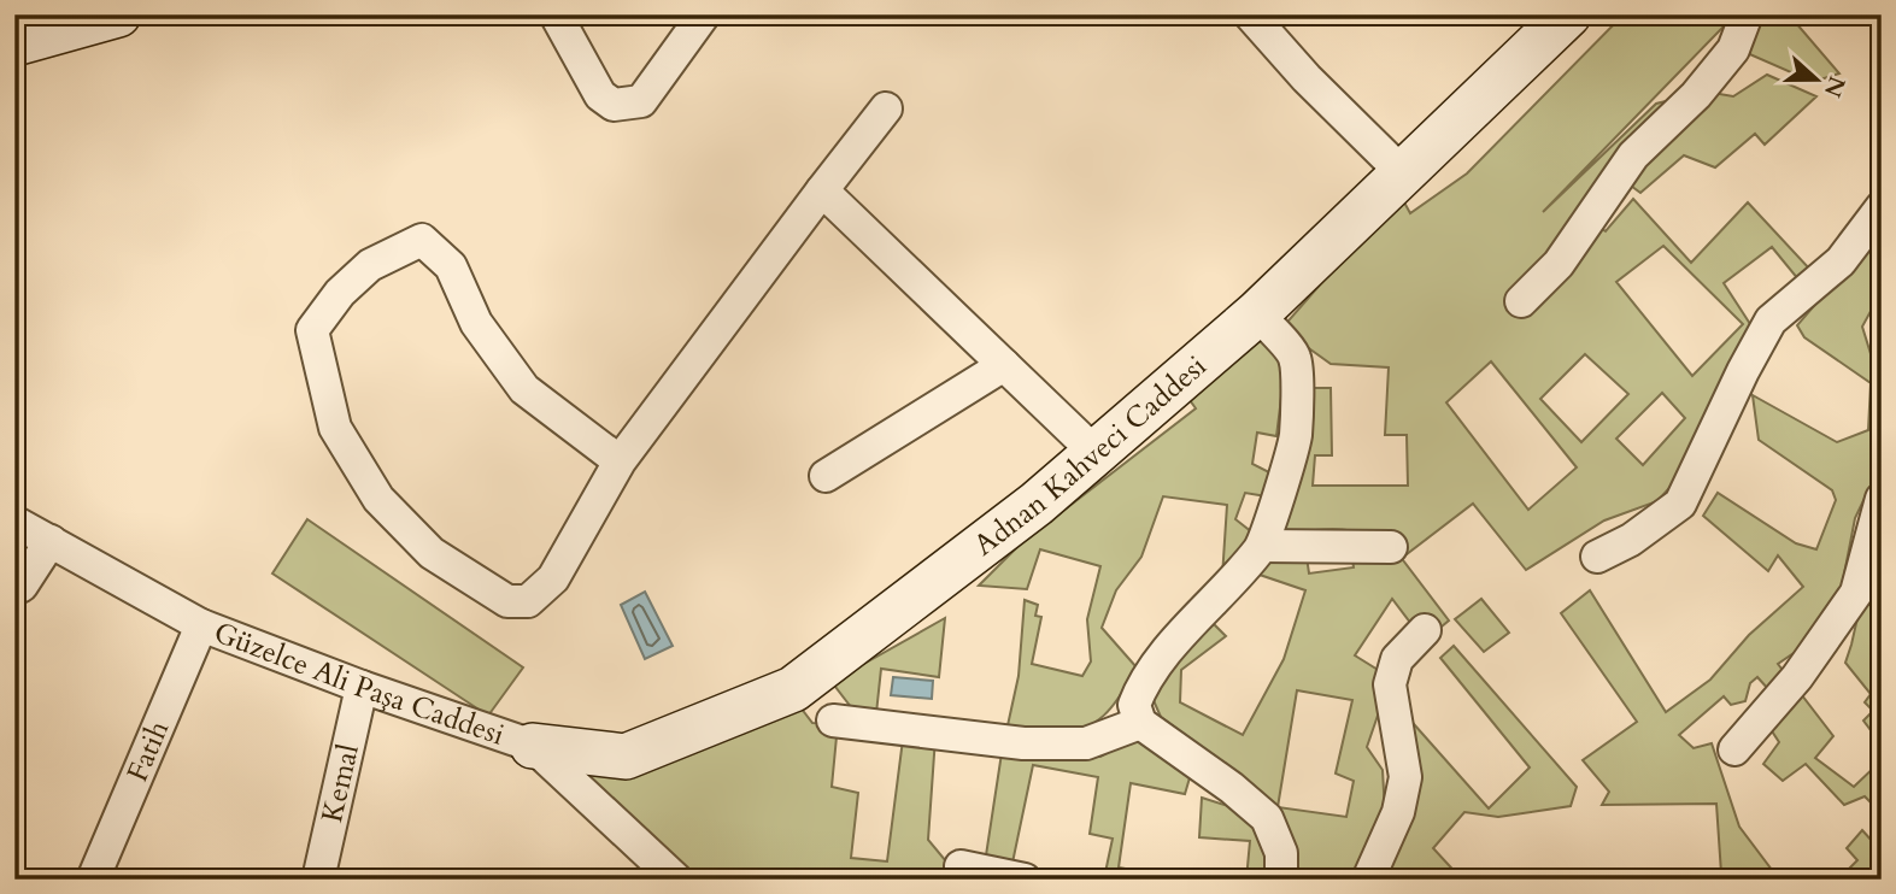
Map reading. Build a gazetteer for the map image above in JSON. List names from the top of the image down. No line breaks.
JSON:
{"streets":{"main road":["Adnan Kahveci Caddesi"],"street":["Güzelce Ali Paşa Caddesi","Fatih","Kemal"]},"crossings":[["Adnan Kahveci Caddesi","Güzelce Ali Paşa Caddesi"],["Güzelce Ali Paşa Caddesi","Fatih"],["Güzelce Ali Paşa Caddesi","Kemal"]],"north":"right"}
